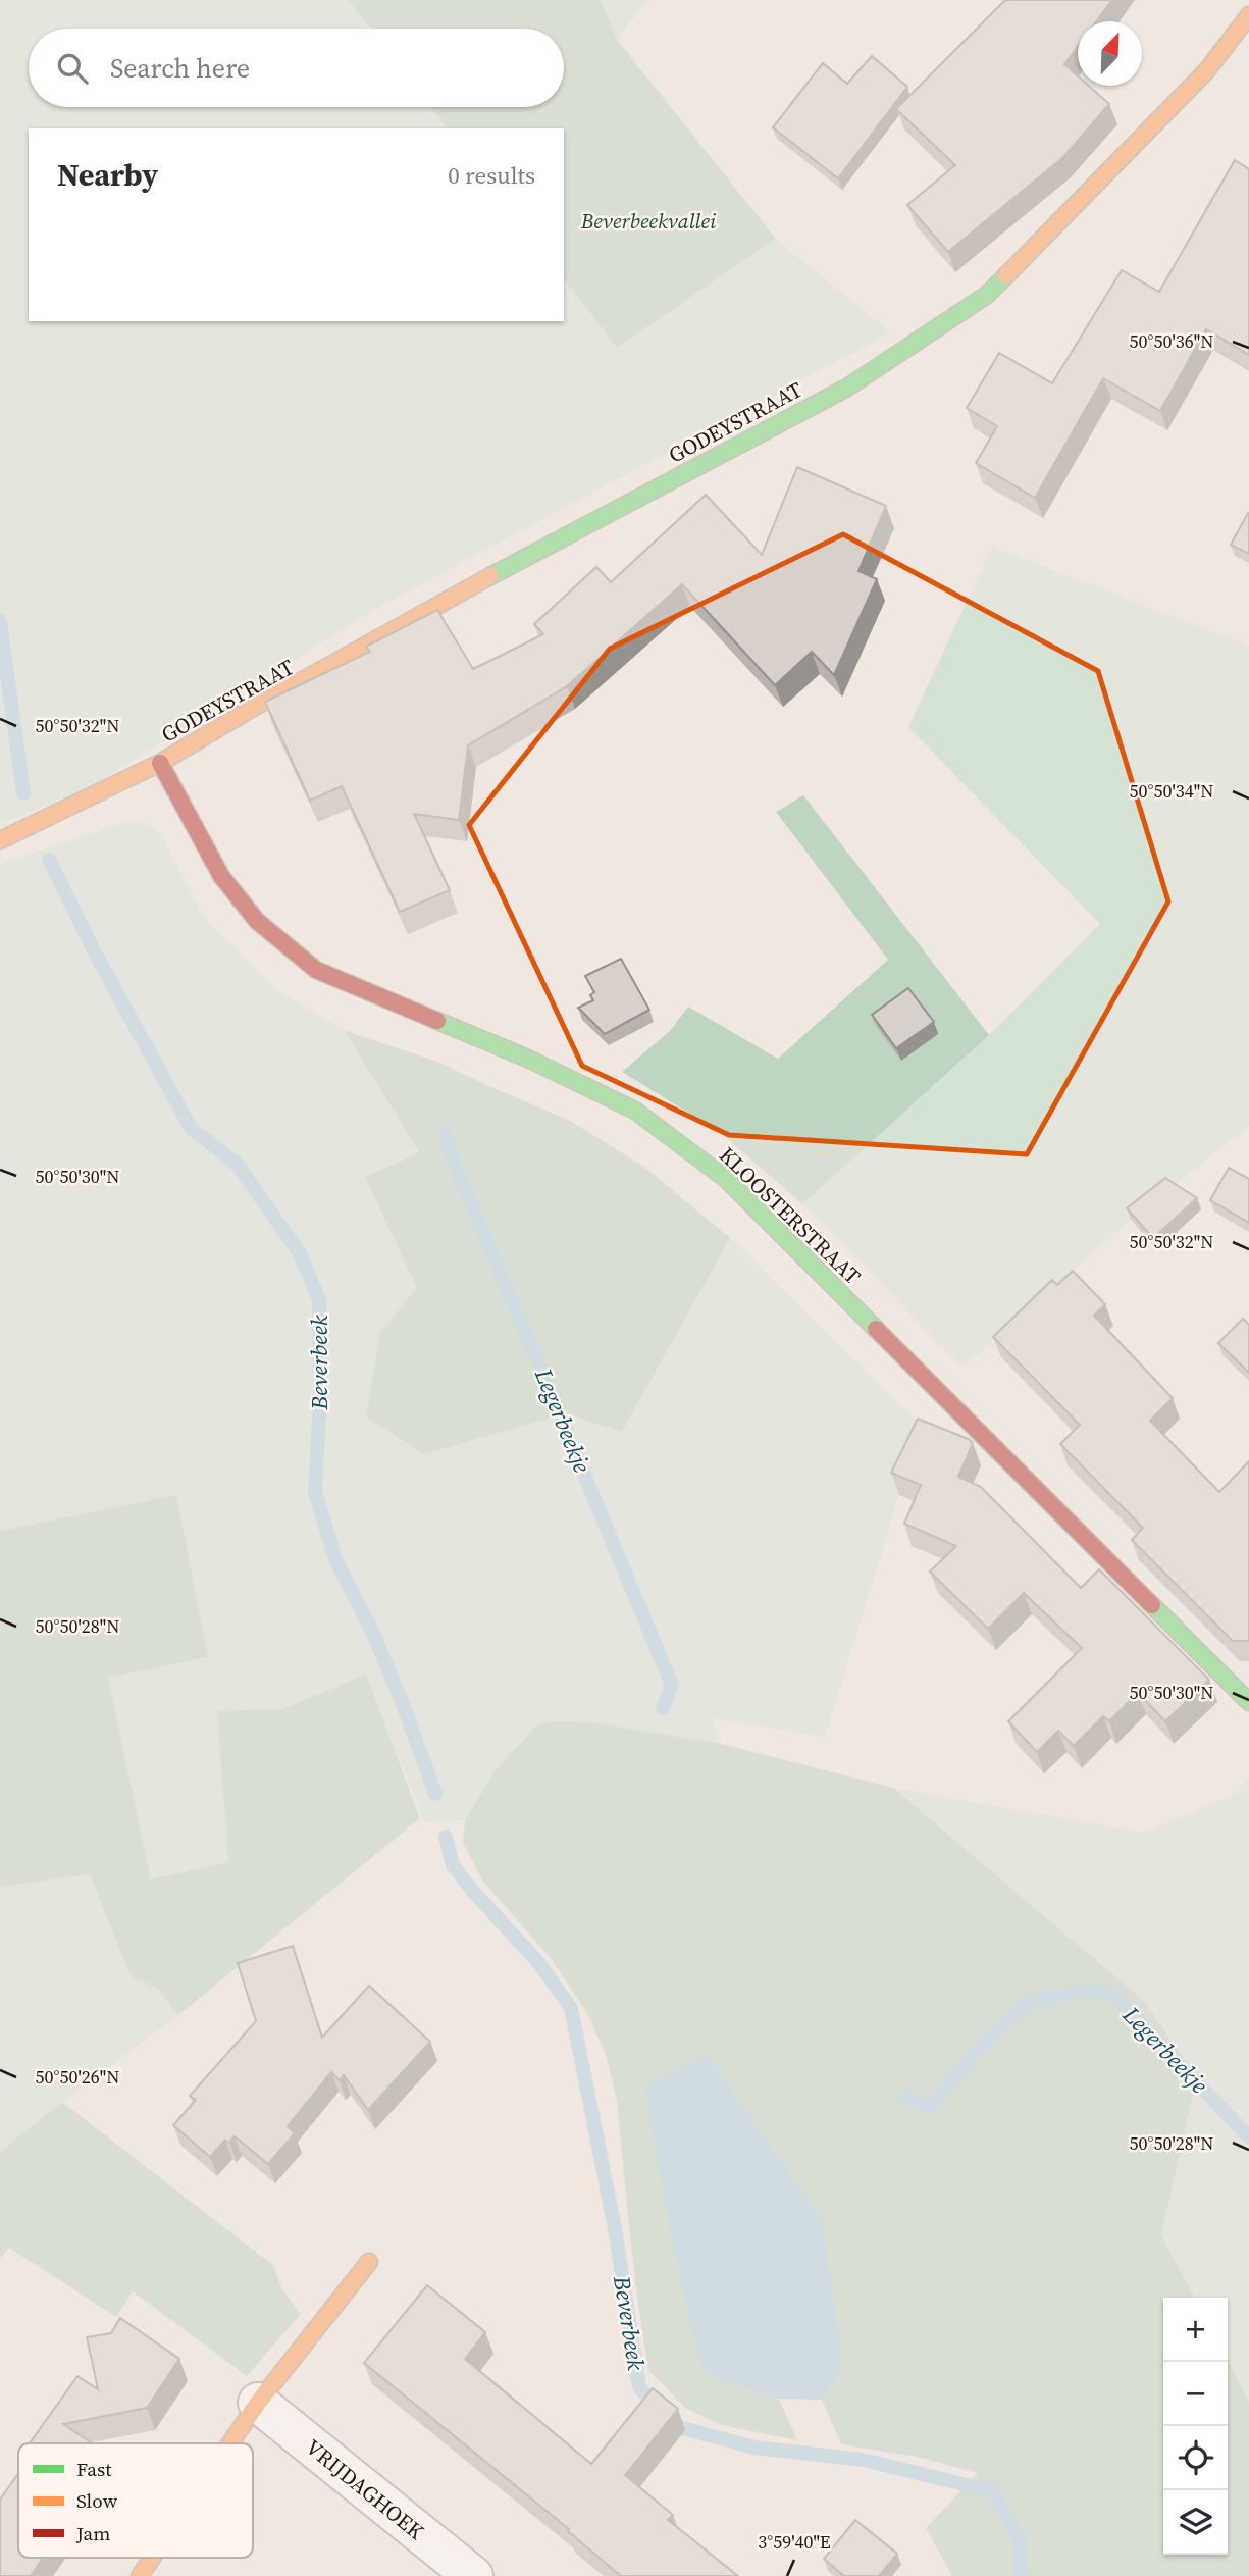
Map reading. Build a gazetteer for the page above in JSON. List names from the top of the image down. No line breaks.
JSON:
{"streets":{"street":["GODEYSTRAAT","KLOOSTERSTRAAT","VRIJDAGHOEK"]},"crossings":[["GODEYSTRAAT","KLOOSTERSTRAAT"]],"water":["Beverbeek","Legerbeekje"],"parks":["Beverbeekvallei"],"legend":["Fast","Slow","Jam"],"north":"top right","page":{"search":"Search here","heading":["Nearby","0 results"],"map_buttons":["+","−"]},"coordinates":["50°50'36\"N","50°50'32\"N","50°50'34\"N","50°50'30\"N","50°50'28\"N","50°50'26\"N","3°59'40\"E"]}
